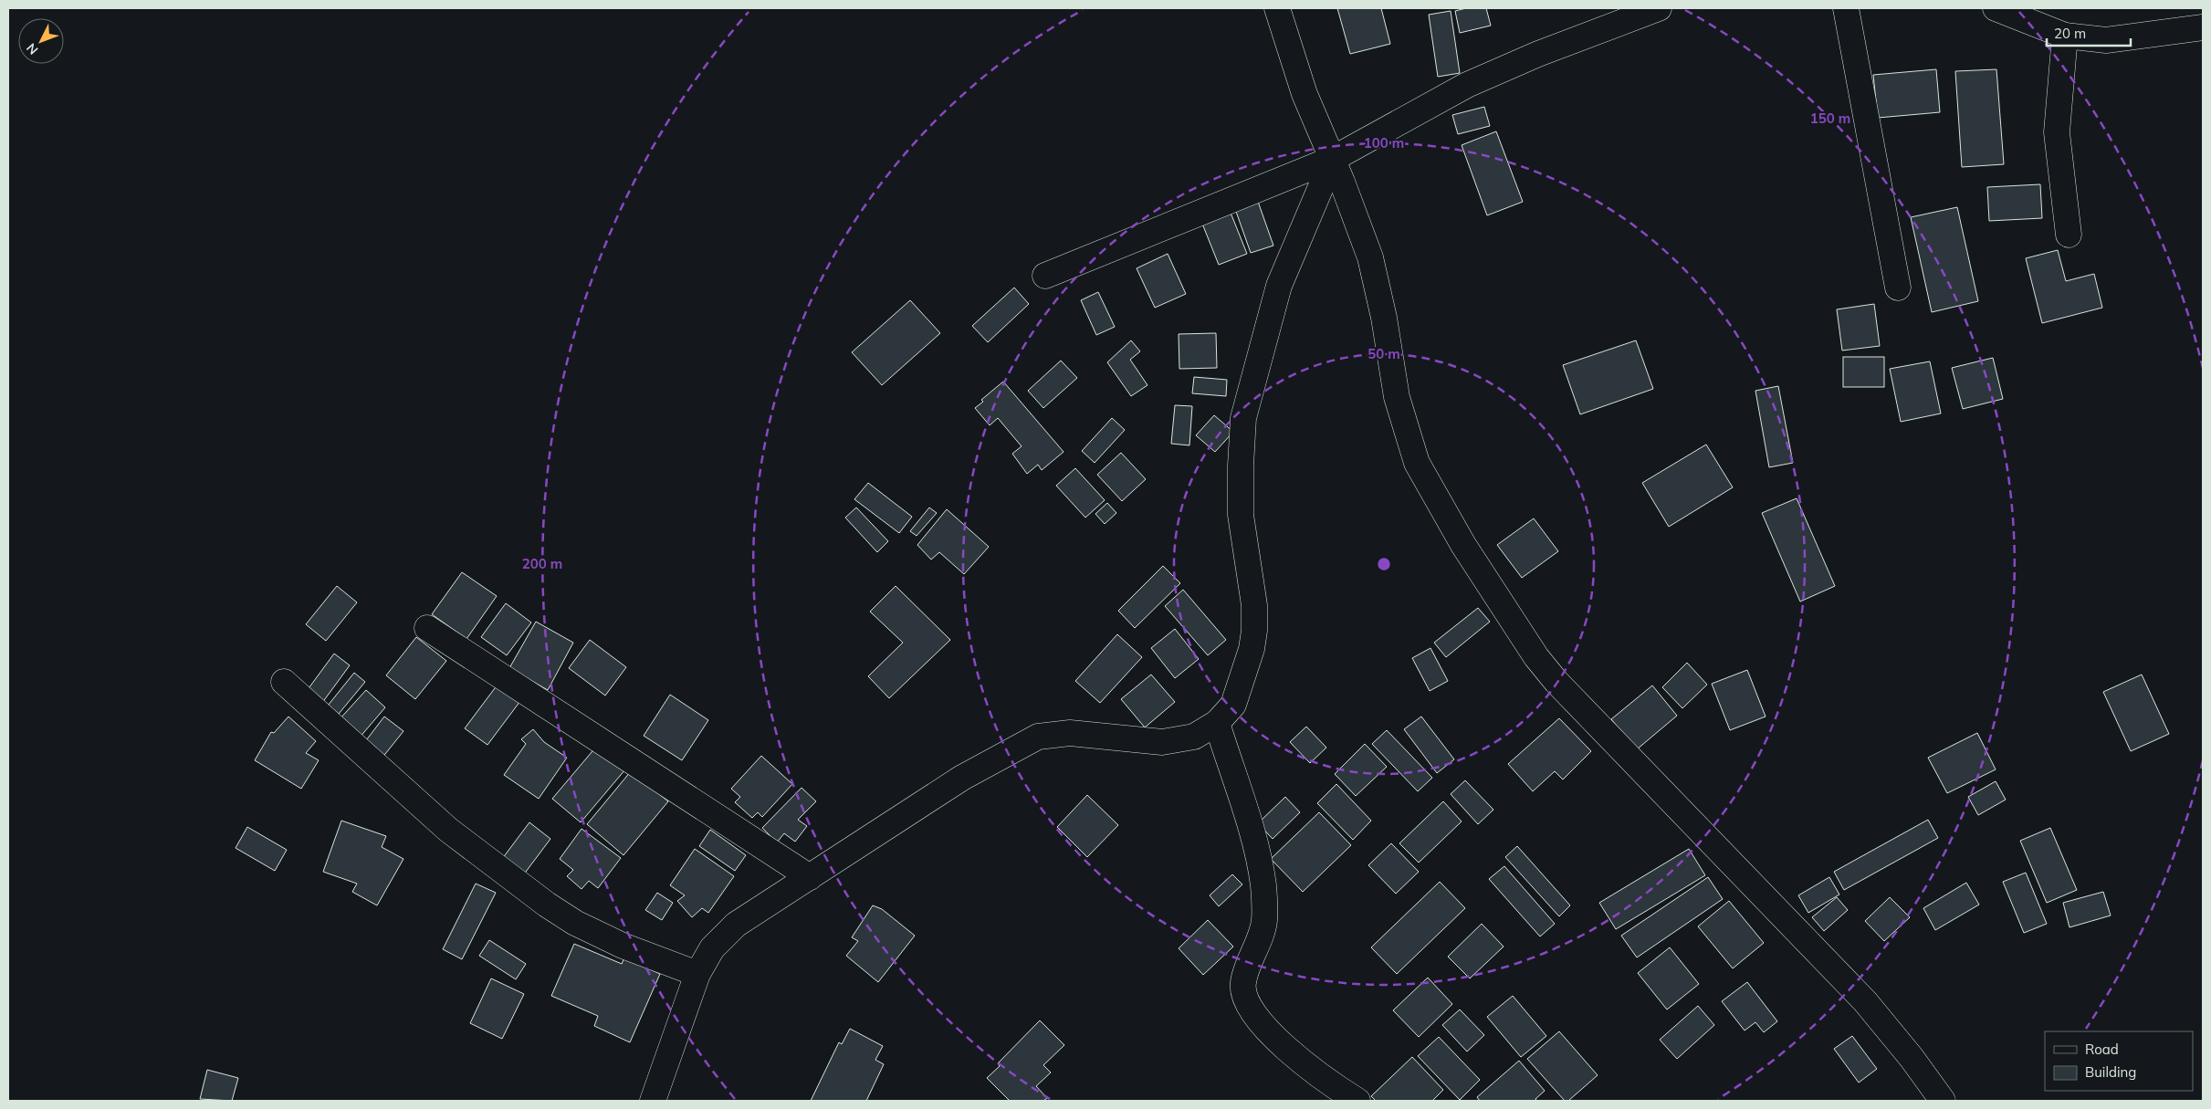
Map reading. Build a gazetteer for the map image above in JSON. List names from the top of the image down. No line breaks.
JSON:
{"legend":["Road","Building"],"scale_bar":"20 m","north":"bottom left","rings":["150 m","100 m","50 m","200 m"]}
